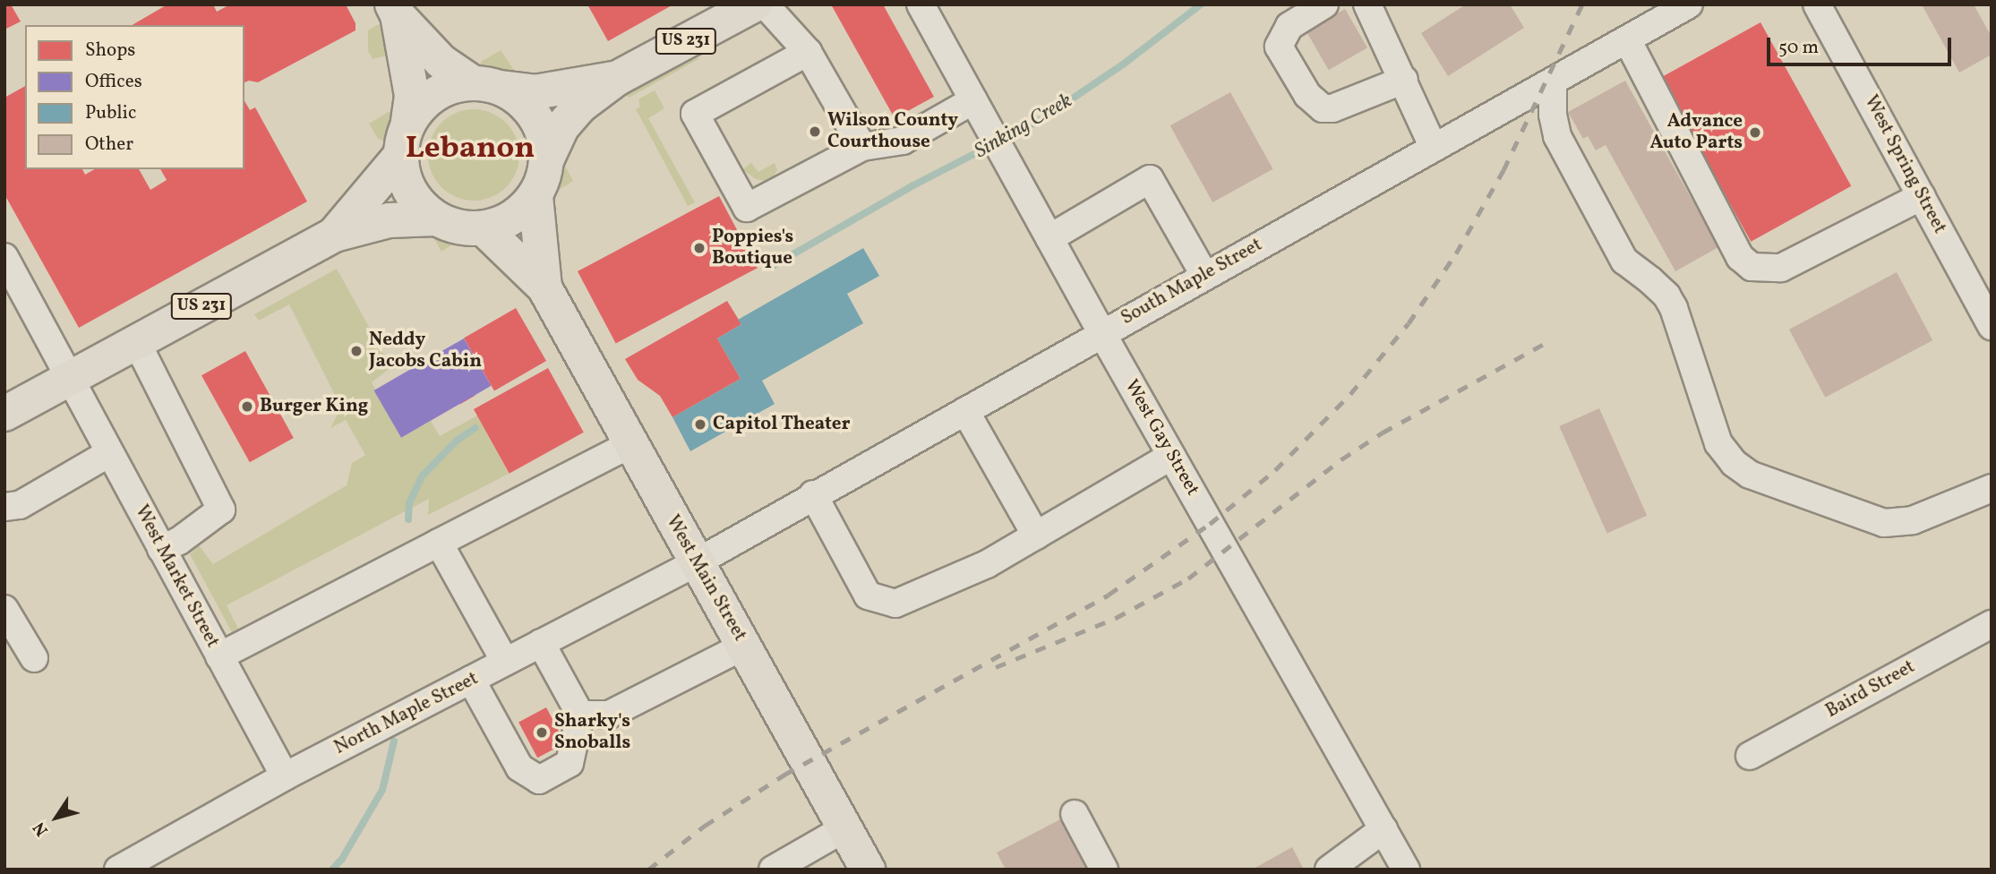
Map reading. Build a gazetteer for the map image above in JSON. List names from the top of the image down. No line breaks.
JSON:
{"streets":{"main road":["US 231","West Main Street"],"street":["West Spring Street","South Maple Street","West Gay Street","West Market Street","Baird Street","North Maple Street"]},"crossings":[["US 231","West Market Street"],["US 231","West Main Street"],["South Maple Street","West Gay Street"],["South Maple Street","West Main Street"],["South Maple Street","North Maple Street"],["West Market Street","North Maple Street"],["West Main Street","North Maple Street"]],"districts":["Lebanon"],"water":["Sinking Creek"],"places":["Wilson County Courthouse","Advance Auto Parts","Poppies's Boutique","Neddy Jacobs Cabin","Burger King","Capitol Theater","Sharky's Snoballs"],"legend":["Shops","Offices","Public","Other"],"scale_bar":"50 m","north":"bottom left"}
